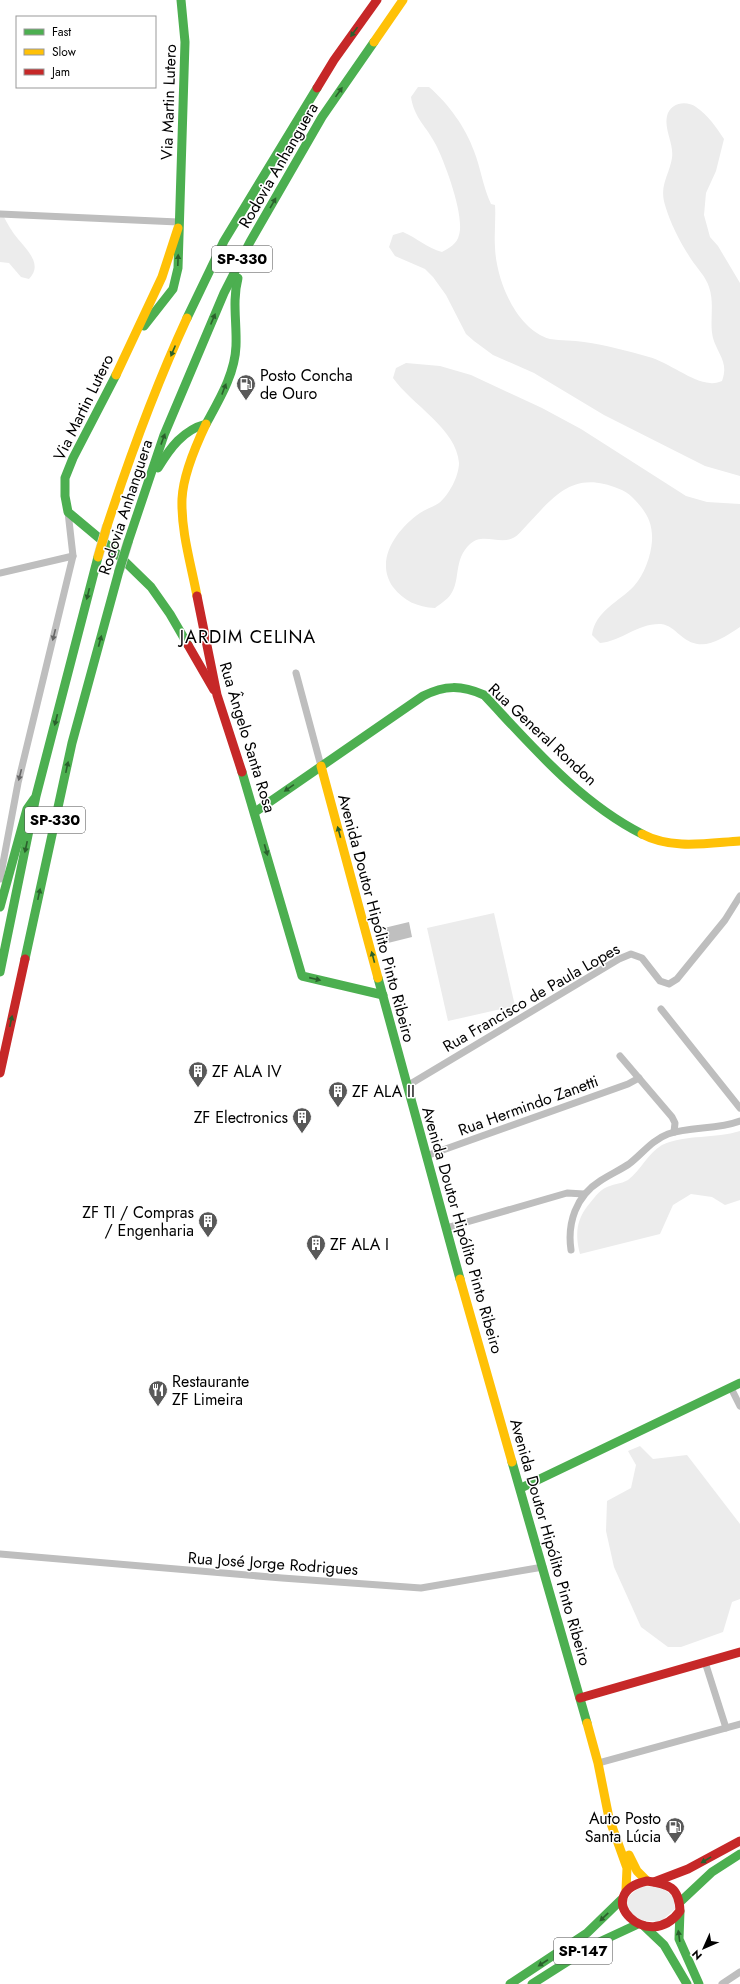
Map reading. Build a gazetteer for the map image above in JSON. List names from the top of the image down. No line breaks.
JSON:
{"streets":{"main road":["Via Martin Lutero","Rodovia Anhanguera","SP-330","Rua General Rondon","Rua Ângelo Santa Rosa","Avenida Doutor Hipólito Pinto Ribeiro","SP-147"],"street":["Rua Francisco de Paula Lopes","Rua Hermindo Zanetti","Rua José Jorge Rodrigues"]},"crossings":[["Rodovia Anhanguera","Rua Ângelo Santa Rosa"],["Rua General Rondon","Rua Ângelo Santa Rosa"],["Rua General Rondon","Avenida Doutor Hipólito Pinto Ribeiro"],["Rua Ângelo Santa Rosa","Avenida Doutor Hipólito Pinto Ribeiro"],["Avenida Doutor Hipólito Pinto Ribeiro","Rua Francisco de Paula Lopes"],["Avenida Doutor Hipólito Pinto Ribeiro","Rua Hermindo Zanetti"],["Avenida Doutor Hipólito Pinto Ribeiro","Rua José Jorge Rodrigues"],["Avenida Doutor Hipólito Pinto Ribeiro","SP-147"]],"districts":["JARDIM CELINA"],"places":{"fuel station":["Posto Concha de Ouro","Auto Posto Santa Lúcia"],"building":["ZF ALA IV","ZF ALA II","ZF Electronics","ZF TI / Compras / Engenharia","ZF ALA I"],"restaurant":["Restaurante ZF Limeira"]},"legend":["Fast","Slow","Jam"],"north":"bottom left"}
